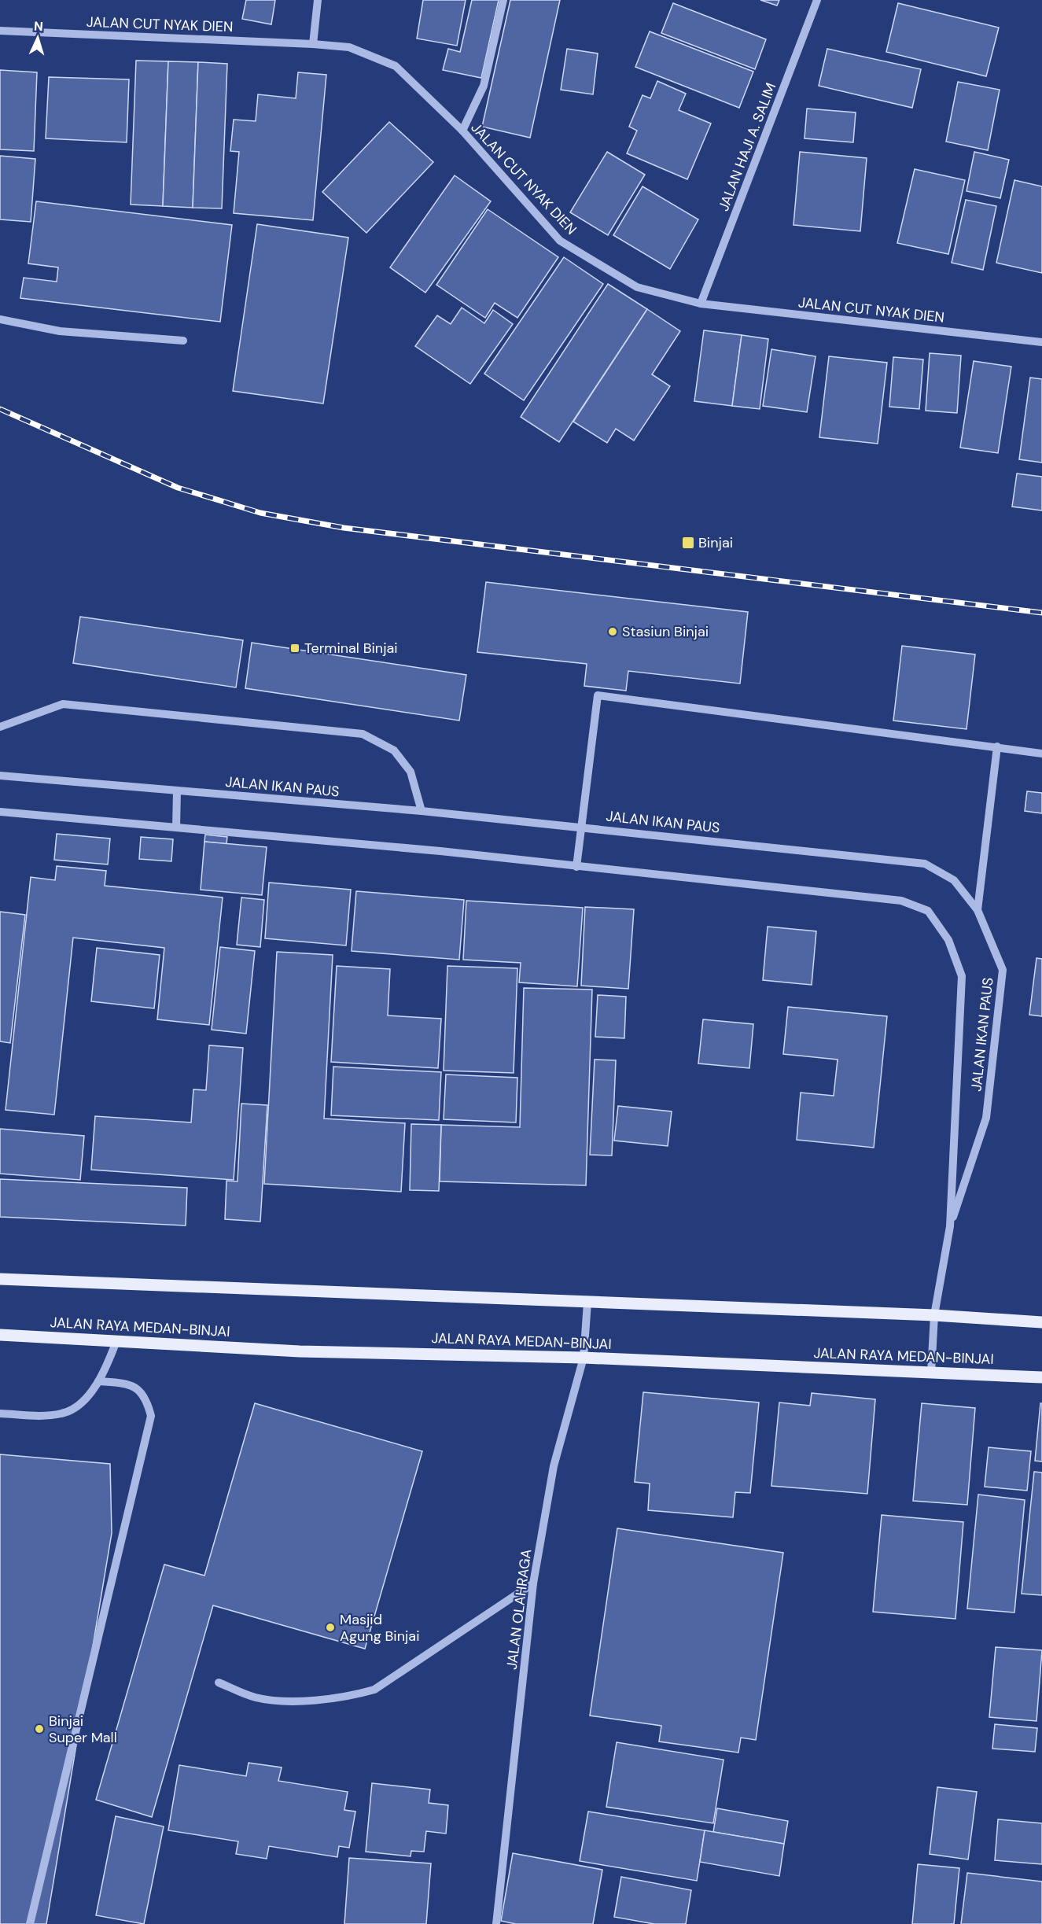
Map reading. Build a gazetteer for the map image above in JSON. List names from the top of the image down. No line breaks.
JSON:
{"streets":{"main road":["JALAN RAYA MEDAN-BINJAI"],"street":["JALAN CUT NYAK DIEN","JALAN HAJI A. SALIM","JALAN IKAN PAUS","JALAN OLAHRAGA"]},"crossings":[["JALAN CUT NYAK DIEN","JALAN HAJI A. SALIM"],["JALAN IKAN PAUS","JALAN RAYA MEDAN-BINJAI"],["JALAN RAYA MEDAN-BINJAI","JALAN OLAHRAGA"]],"places":{"transit":["Binjai","Terminal Binjai"],"other":["Stasiun Binjai","Masjid Agung Binjai","Binjai Super Mall"]},"north":"top"}
